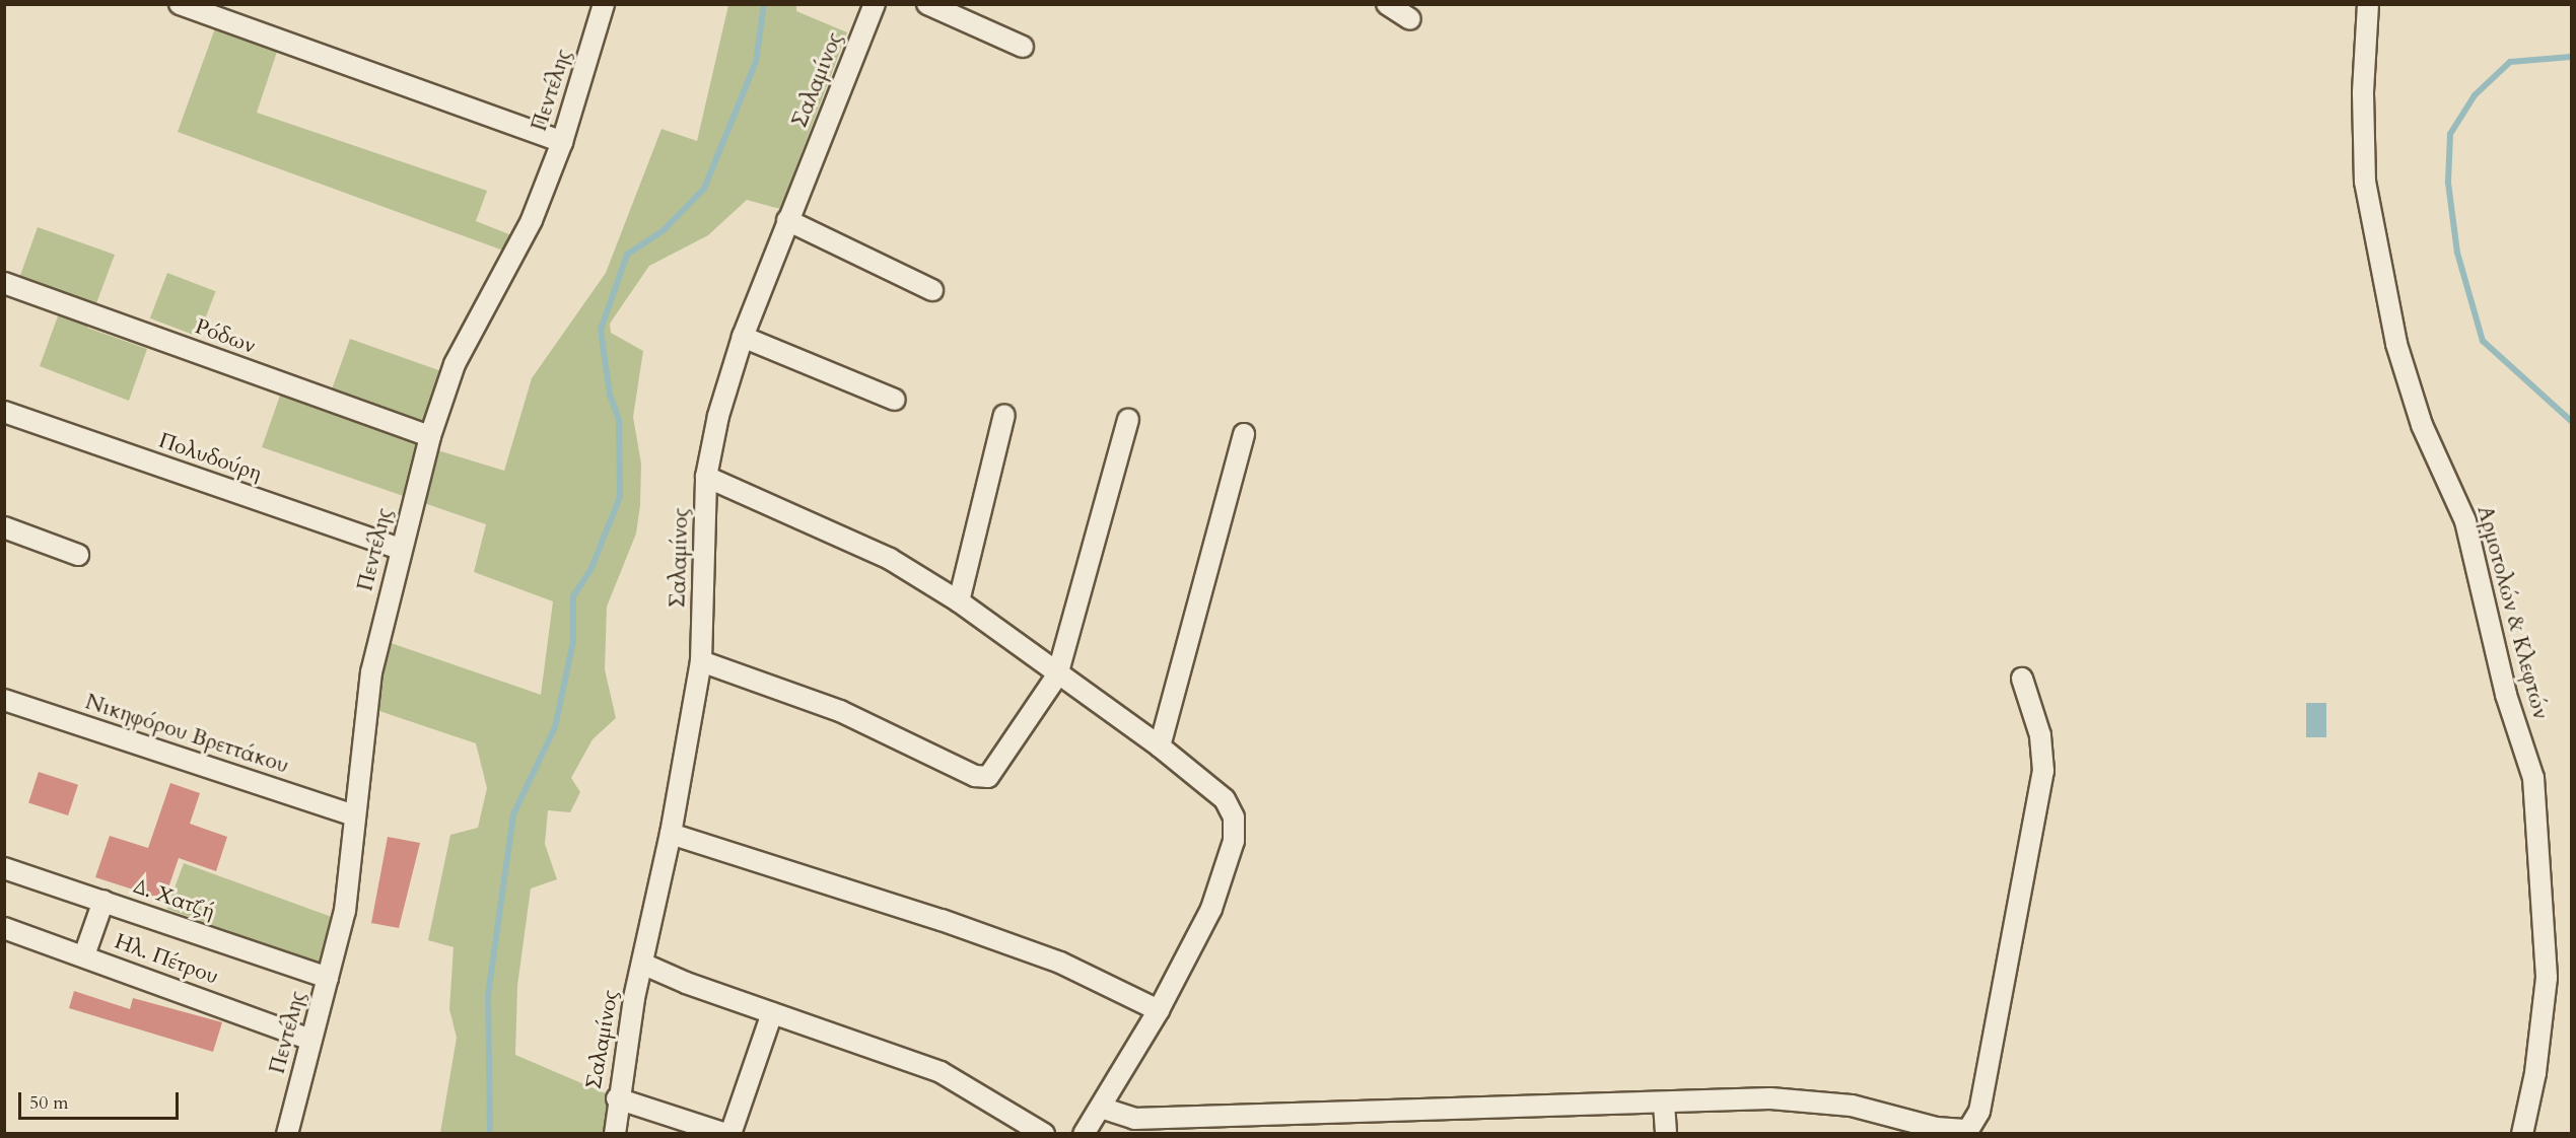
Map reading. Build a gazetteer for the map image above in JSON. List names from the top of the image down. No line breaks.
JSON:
{"streets":{"street":["Σαλαμίνος","Πεντέλης","Ρόδων","Πολυδούρη","Αρμοτολών & Κλεφτών","Νικηφόρου Βρεττάκου","Δ. Χατζή","Ηλ. Πέτρου"]},"crossings":[["Πεντέλης","Ρόδων"],["Πεντέλης","Πολυδούρη"],["Πεντέλης","Νικηφόρου Βρεττάκου"],["Πεντέλης","Δ. Χατζή"],["Πεντέλης","Ηλ. Πέτρου"]],"scale_bar":"50 m"}
